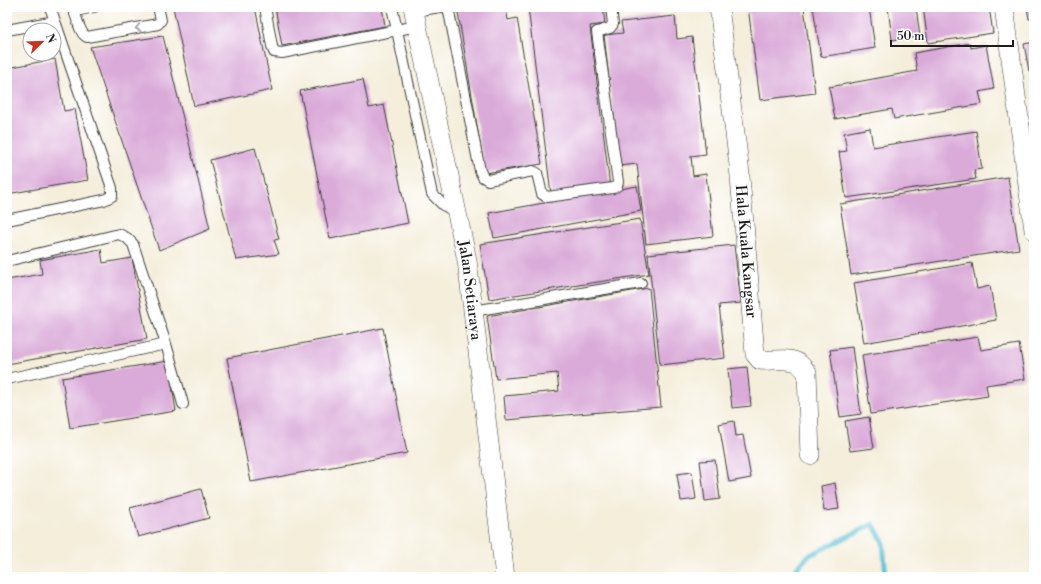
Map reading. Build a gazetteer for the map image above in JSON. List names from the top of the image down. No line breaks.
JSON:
{"streets":{"street":["Hala Kuala Kangsar","Jalan Setiaraya"]},"scale_bar":"50 m","north":"top right"}
